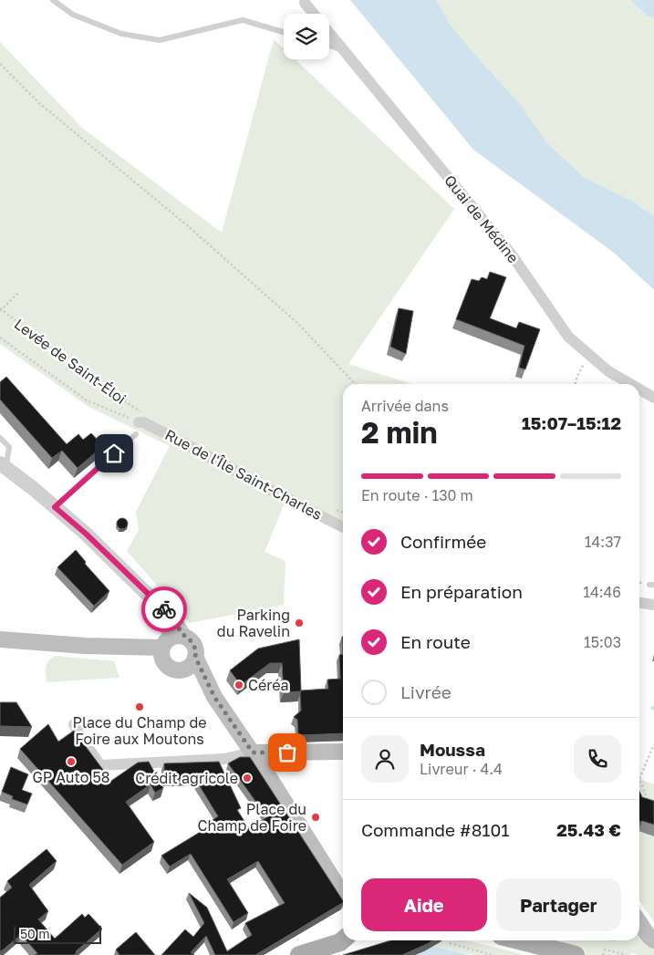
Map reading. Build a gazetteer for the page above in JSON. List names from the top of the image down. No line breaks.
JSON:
{"streets":{"street":["Quai de Médine","Rue de l'Île Saint-Charles"],"path":["Levée de Saint-Éloi"]},"crossings":[["Levée de Saint-Éloi","Rue de l'Île Saint-Charles"]],"places":["Parking du Ravelin","Céréa","Place du Champ de Foire aux Moutons","GP Auto 58","Crédit agricole","Place du Champ de Foire"],"scale_bar":"50 m","page":{"heading":["2 min","Arrivée dans","15:07–15:12"],"panel":["Moussa","Livreur · 4.4","Commande #8101","25.43 €"],"bar":"En route · 130 m","list":[["Confirmée","14:37"],["En préparation","14:46"],["En route","15:03"],"Livrée"],"buttons":["Aide","Partager"],"scale":"50 m"}}
